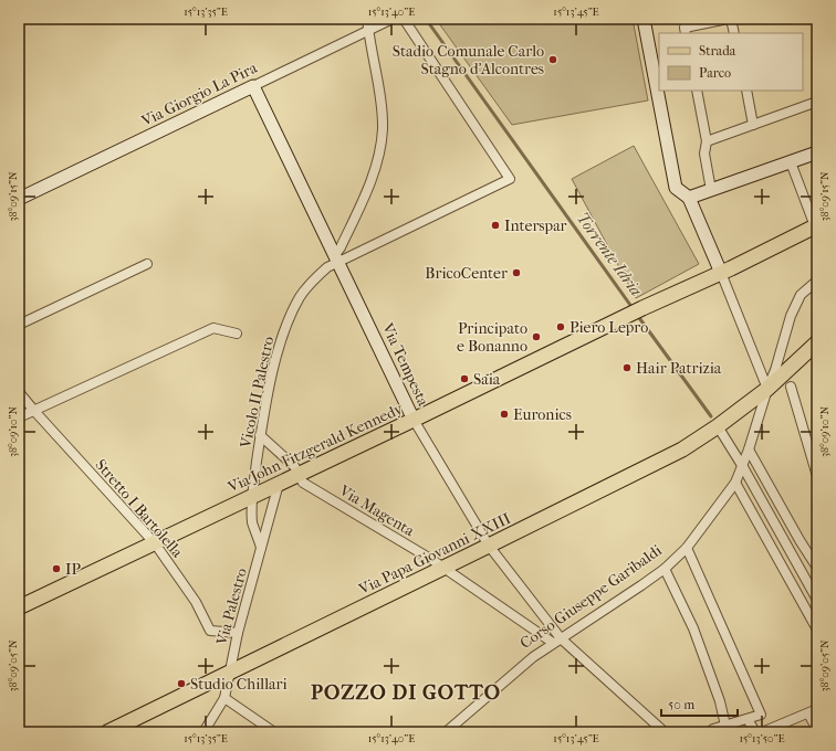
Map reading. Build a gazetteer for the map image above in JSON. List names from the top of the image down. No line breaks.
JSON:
{"streets":{"main road":["Via John Fitzgerald Kennedy","Via Papa Giovanni XXIII","Corso Giuseppe Garibaldi"],"street":["Via Giorgio La Pira","Via Tempesta","Vicolo II Palestro","Stretto I Bartolella","Via Magenta","Via Palestro"]},"crossings":[["Via Giorgio La Pira","Via Tempesta"],["Via Tempesta","Vicolo II Palestro"],["Via Tempesta","Via John Fitzgerald Kennedy"],["Via Tempesta","Via Magenta"],["Via Tempesta","Via Papa Giovanni XXIII"],["Via Tempesta","Corso Giuseppe Garibaldi"],["Vicolo II Palestro","Via John Fitzgerald Kennedy"],["Vicolo II Palestro","Via Magenta"],["Vicolo II Palestro","Via Palestro"],["Via John Fitzgerald Kennedy","Stretto I Bartolella"],["Via John Fitzgerald Kennedy","Via Magenta"],["Via John Fitzgerald Kennedy","Via Palestro"],["Stretto I Bartolella","Via Palestro"],["Via Magenta","Via Papa Giovanni XXIII"],["Via Magenta","Corso Giuseppe Garibaldi"],["Via Papa Giovanni XXIII","Corso Giuseppe Garibaldi"],["Via Papa Giovanni XXIII","Via Palestro"]],"districts":["POZZO DI GOTTO"],"water":["Torrente Idria"],"places":["Stadio Comunale Carlo Stagno d'Alcontres","Interspar","BricoCenter","Piero Lepro","Principato e Bonanno","Hair Patrizia","Saia","Euronics","IP","Studio Chillari"],"legend":["Strada","Parco"],"scale_bar":"50 m","coordinates":["15°13'35\"E","15°13'40\"E","15°13'45\"E","38°09'15\"N","38°09'10\"N","38°09'05\"N","15°13'50\"E"]}
